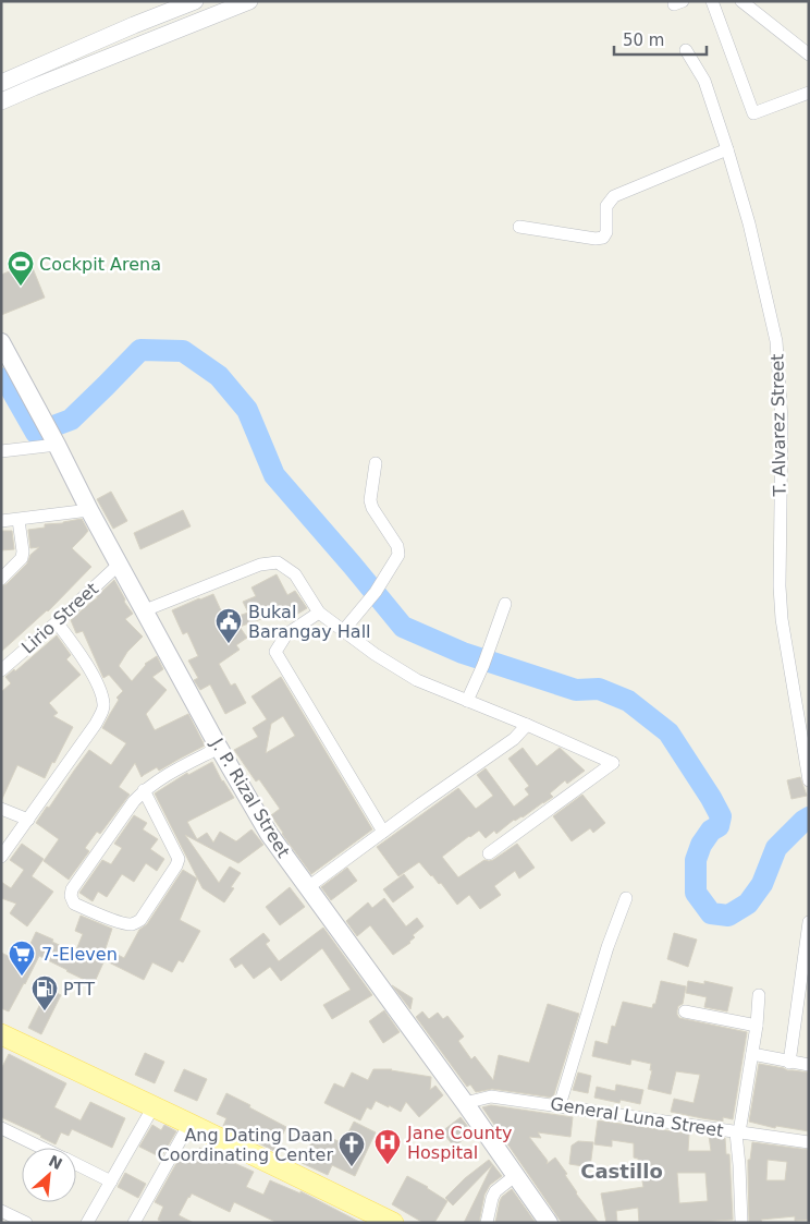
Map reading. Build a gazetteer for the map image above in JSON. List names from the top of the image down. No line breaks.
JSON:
{"streets":{"main road":["J. P. Rizal Street"],"street":["T. Alvarez Street","Lirio Street","General Luna Street"]},"crossings":[["Lirio Street","J. P. Rizal Street"],["J. P. Rizal Street","General Luna Street"]],"districts":["Castillo"],"places":{"sports":["Cockpit Arena"],"public building":["Bukal Barangay Hall"],"supermarket":["7-Eleven"],"fuel station":["PTT"],"hospital":["Jane County Hospital"],"church":["Ang Dating Daan Coordinating Center"]},"scale_bar":"50 m","north":"top right"}
